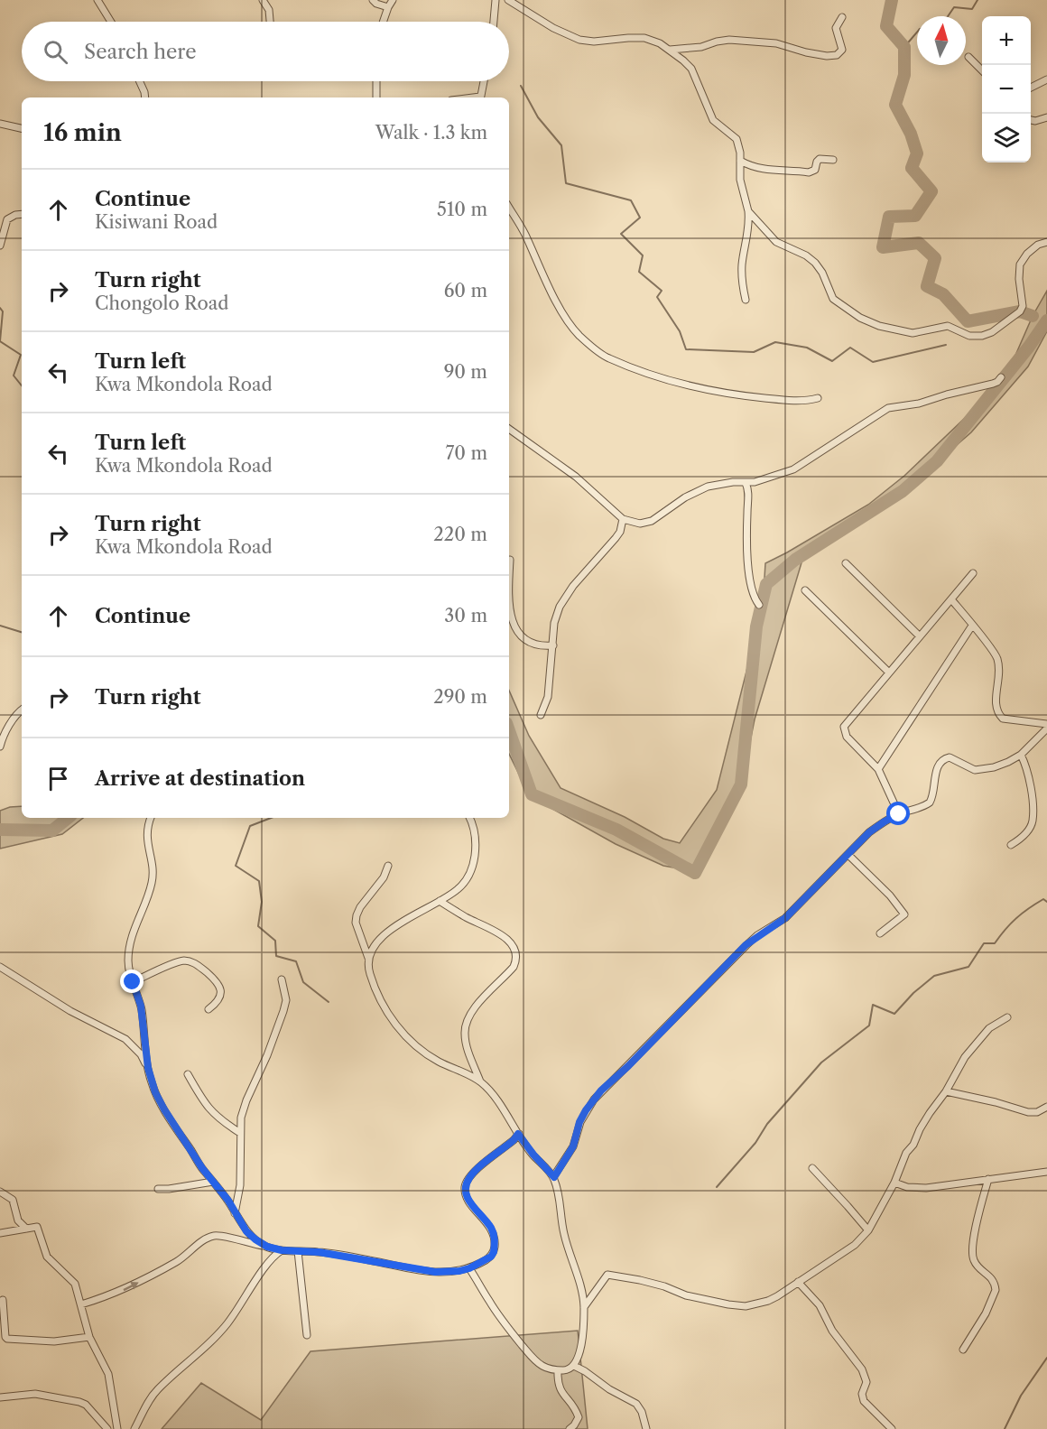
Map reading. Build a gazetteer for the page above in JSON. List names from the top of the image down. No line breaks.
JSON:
{"north":"top","page":{"map_buttons":["+","−"],"search":"Search here","heading":["16 min","Walk · 1.3 km"],"list":[["Continue","Kisiwani Road","510 m"],["Turn right","Chongolo Road","60 m"],["Turn left","Kwa Mkondola Road","90 m"],["Turn left","Kwa Mkondola Road","70 m"],["Turn right","Kwa Mkondola Road","220 m"],["Continue","30 m"],["Turn right","290 m"],"Arrive at destination"]}}
